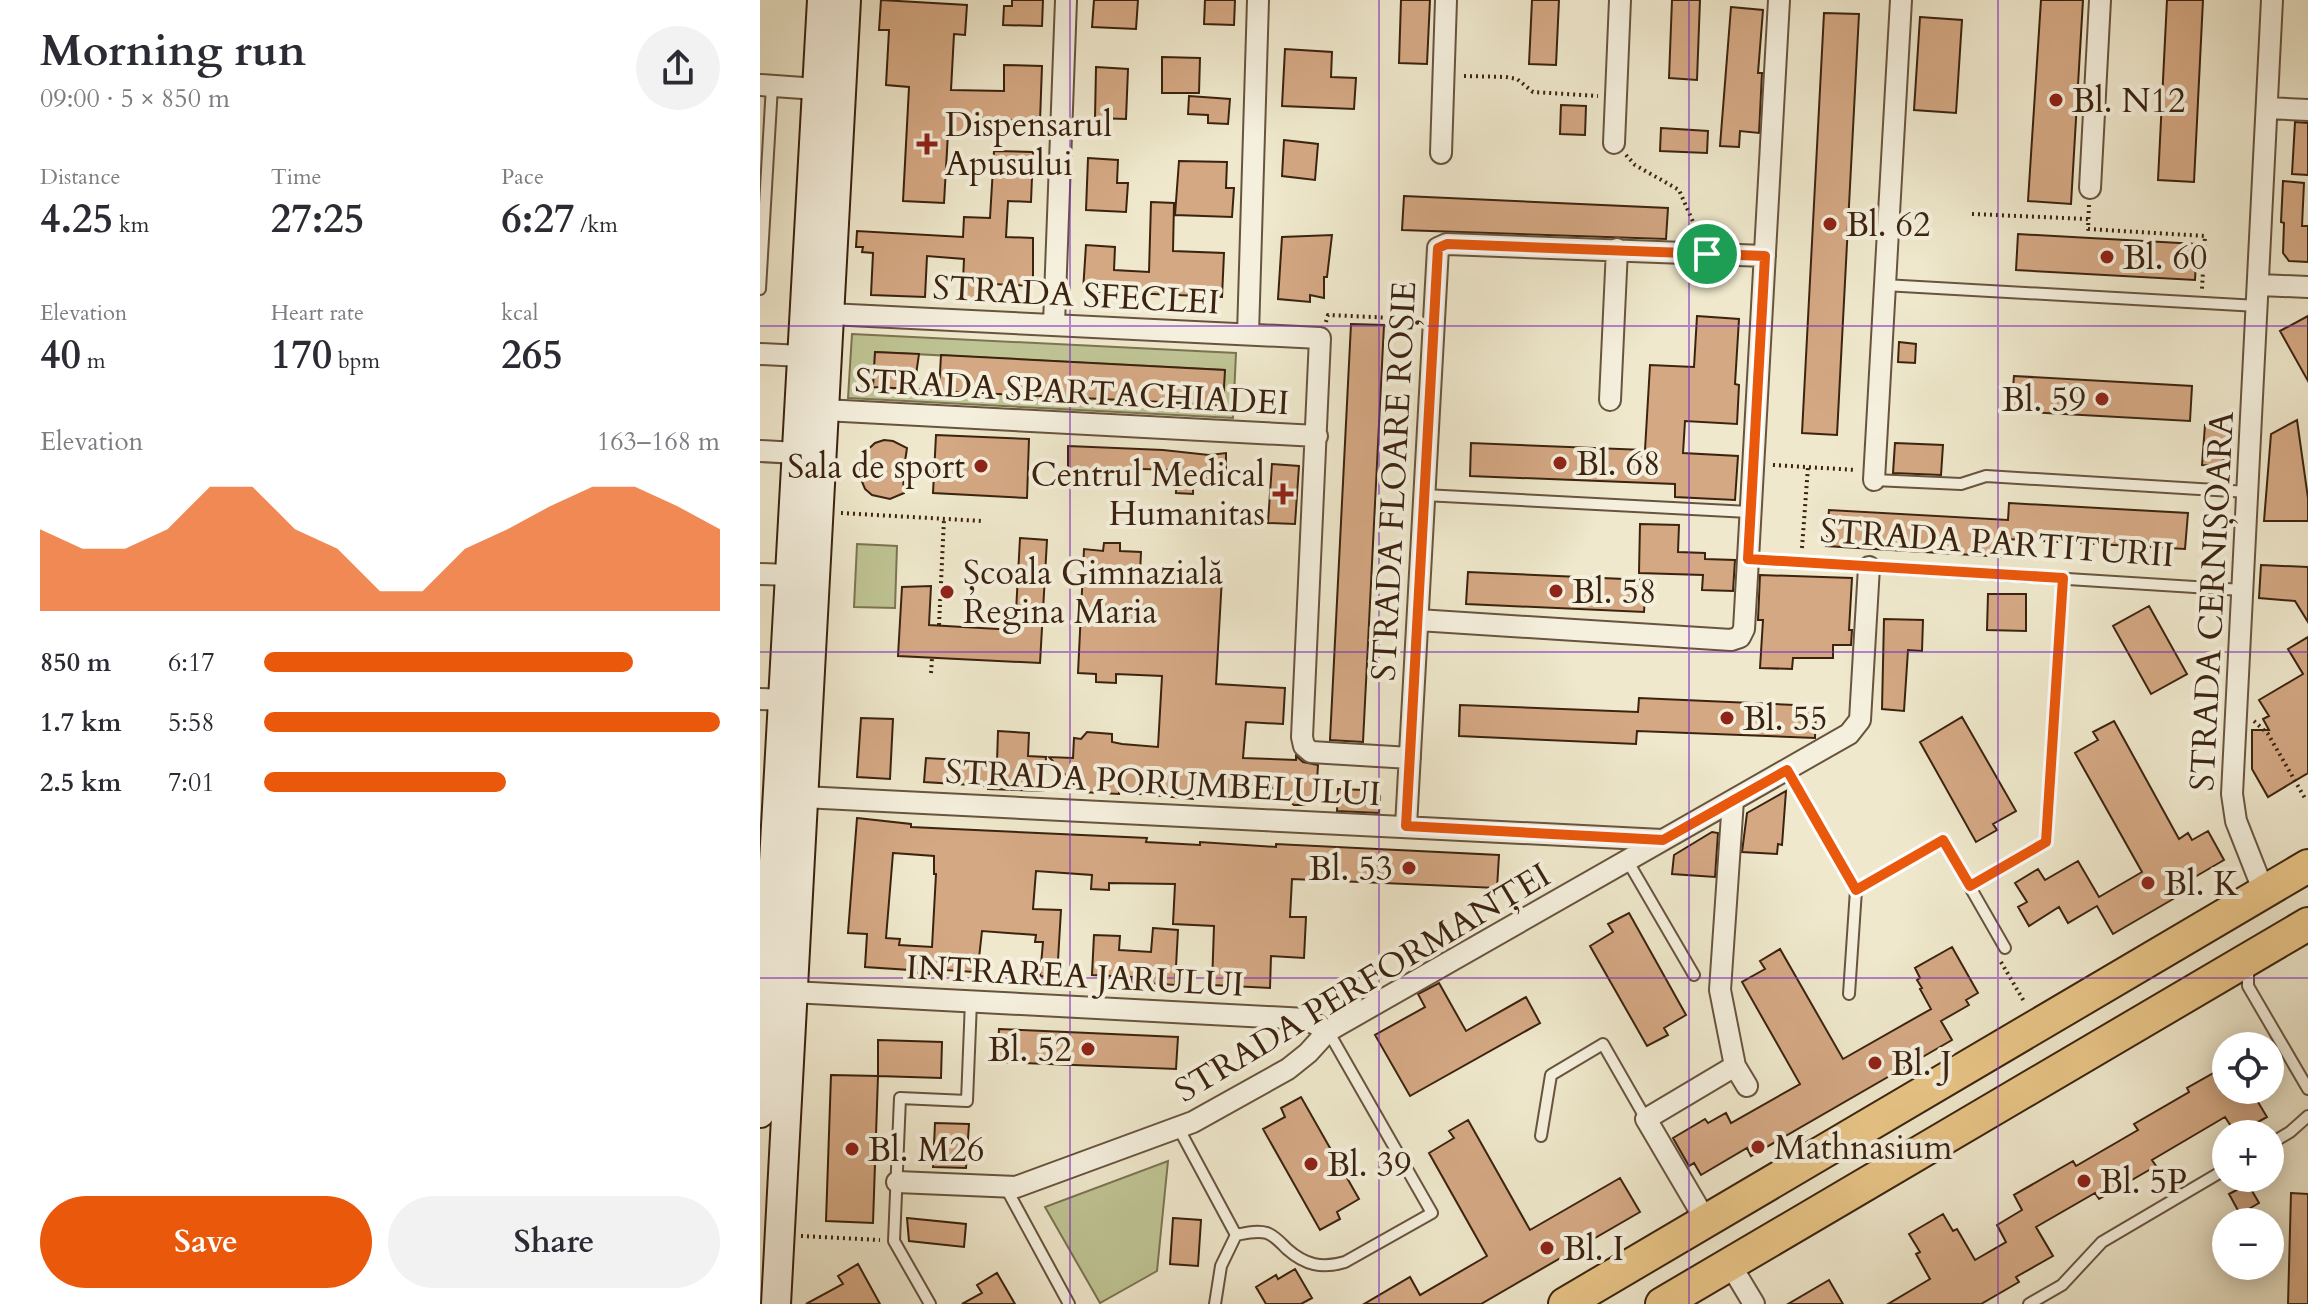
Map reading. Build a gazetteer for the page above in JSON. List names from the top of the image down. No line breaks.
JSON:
{"streets":{"street":["STRADA SFECLEI","STRADA SPARTACHIADEI","STRADA FLOARE ROȘIE","STRADA CERNIȘOARA","STRADA PORUMBELULUI","INTRAREA JARULUI","STRADA PERFORMANȚEI"],"lane":["STRADA PARTITURII"]},"crossings":[["STRADA FLOARE ROȘIE","STRADA PORUMBELULUI"],["STRADA PARTITURII","STRADA CERNIȘOARA"],["STRADA PARTITURII","STRADA PERFORMANȚEI"],["STRADA PORUMBELULUI","STRADA PERFORMANȚEI"],["INTRAREA JARULUI","STRADA PERFORMANȚEI"]],"places":{"other":["Bl. N12","Bl. 62","Bl. 60","Bl. 59","Bl. 68","Sala de sport","Bl. 58","Școala Gimnazială Regina Maria","Bl. 55","Bl. 53","Bl. K","Bl. 52","Bl. J","Mathnasium","Bl. M26","Bl. 39","Bl. 5P","Bl. I"],"health":["Dispensarul Apusului","Centrul Medical Humanitas"]},"page":{"heading":["Morning run","09:00 · 5 × 850 m"],"stats":[["Distance","4.25 km"],["Time","27:25"],["Pace","6:27 /km"],["Elevation","40 m"],["Heart rate","170 bpm"],["kcal","265"]],"chart":["Elevation","163–168 m"],"list":[{"name":"850 m","note":"6:17"},{"name":"1.7 km","note":"5:58"},{"name":"2.5 km","note":"7:01"}],"map_buttons":["+","−"],"buttons":["Save","Share"]}}
